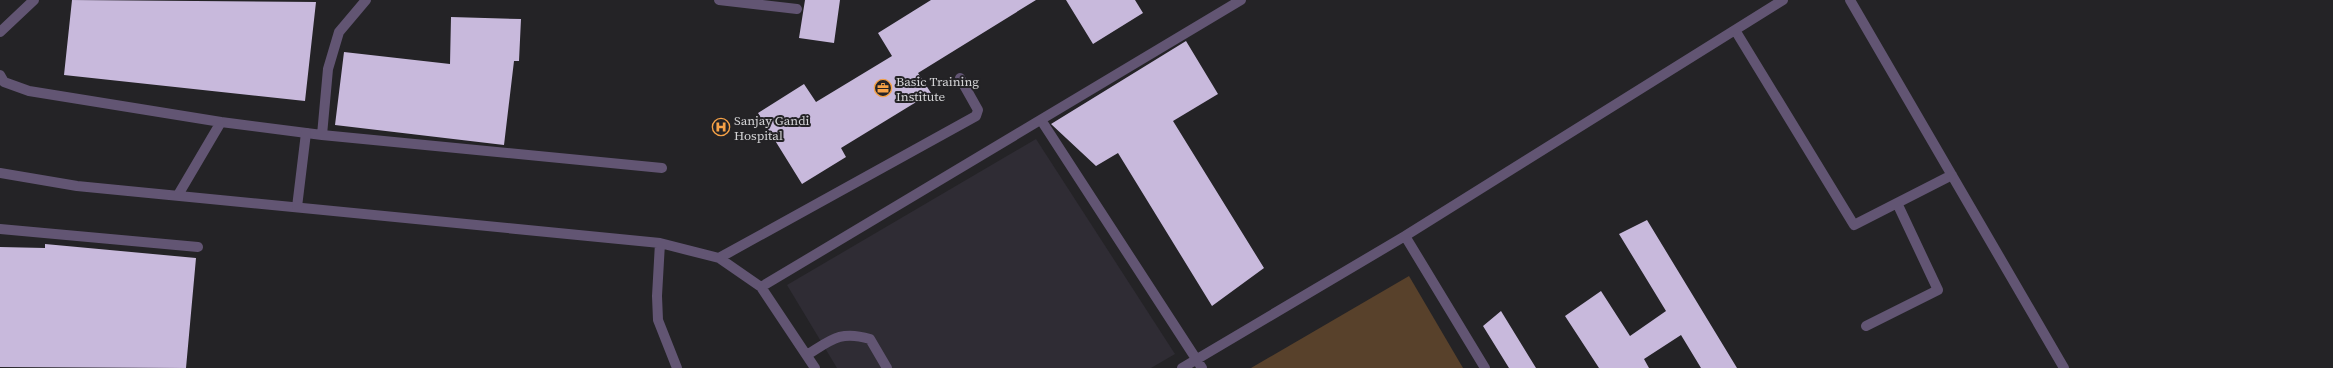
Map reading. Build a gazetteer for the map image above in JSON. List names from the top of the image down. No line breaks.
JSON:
{"places":{"office":["Basic Training Institute"],"hospital":["Sanjay Gandi Hospital"]}}
